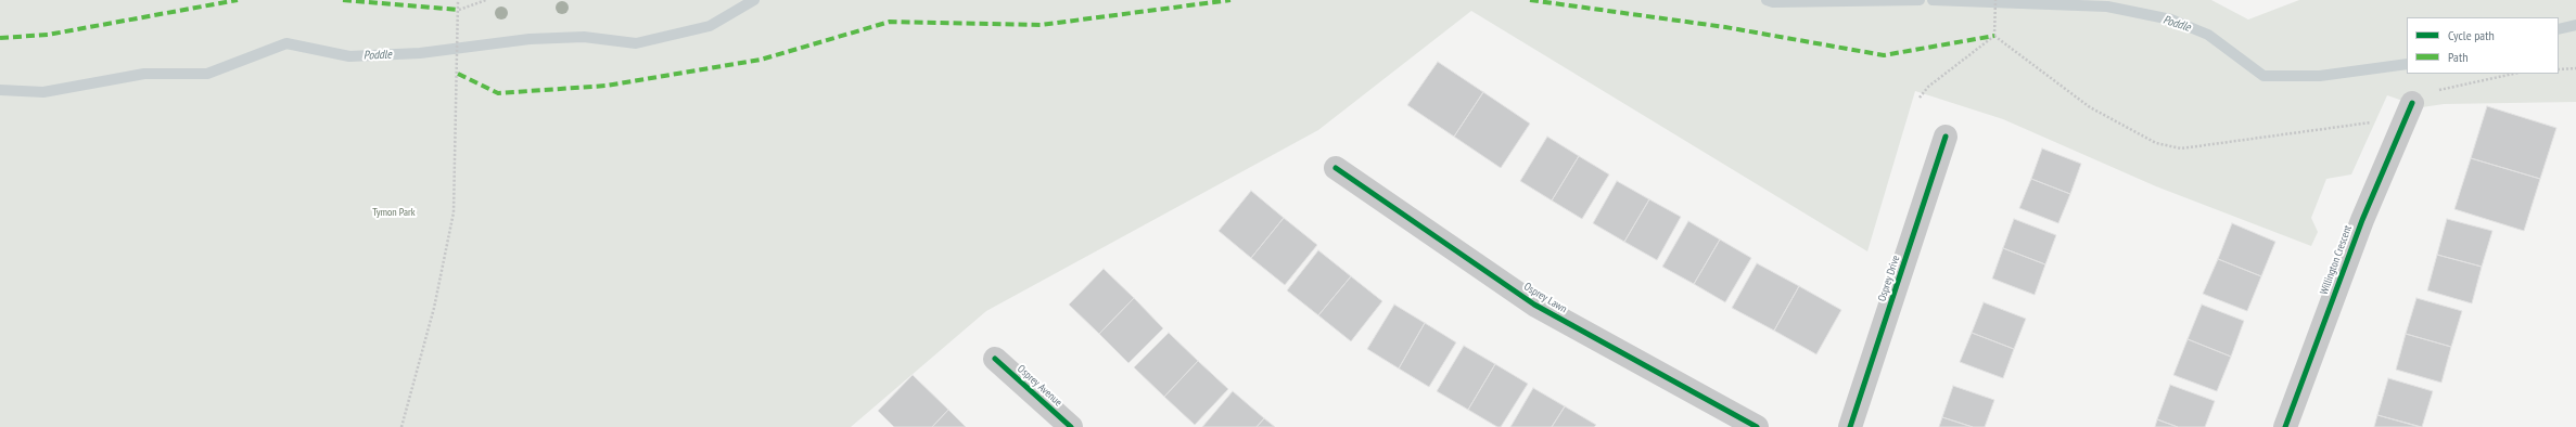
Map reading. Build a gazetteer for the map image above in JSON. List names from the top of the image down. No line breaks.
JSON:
{"streets":{"street":["Willington Crescent","Osprey Drive","Osprey Lawn","Osprey Avenue"]},"water":["Poddle"],"parks":["Tymon Park"],"legend":["Cycle path","Path"]}
